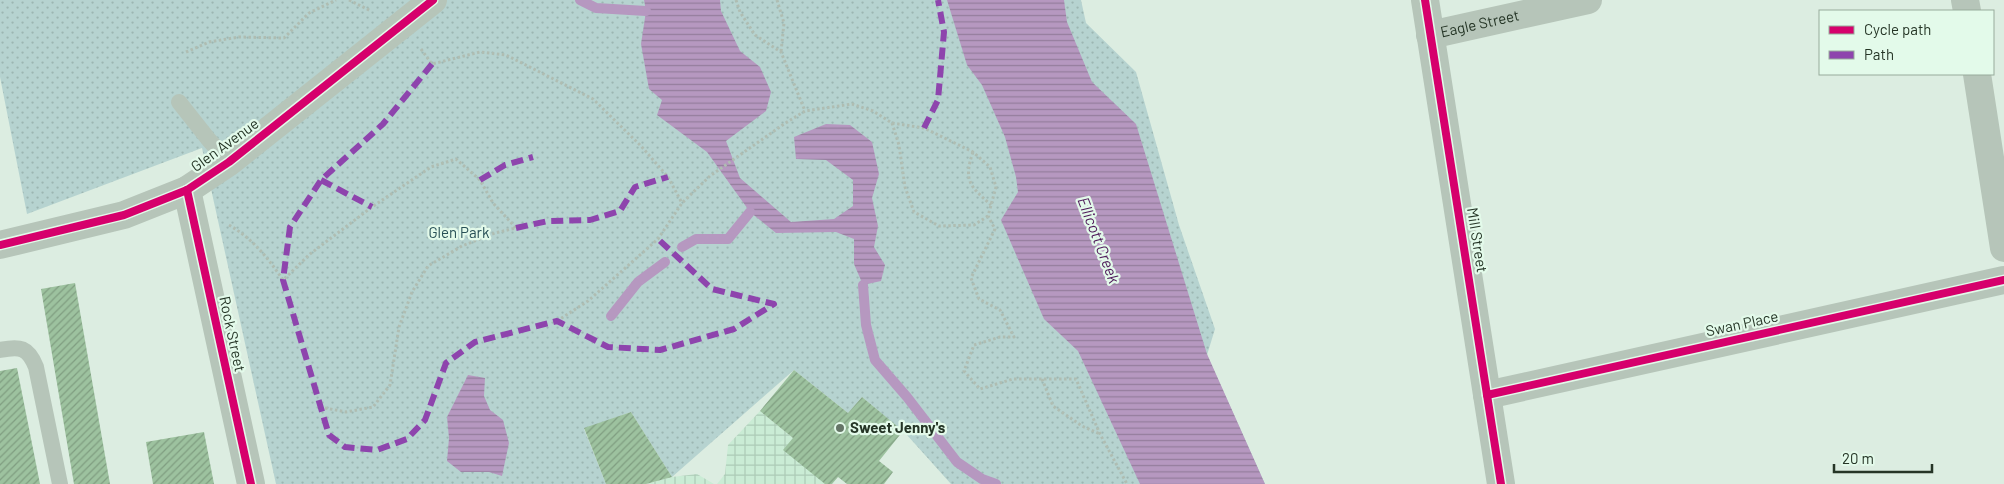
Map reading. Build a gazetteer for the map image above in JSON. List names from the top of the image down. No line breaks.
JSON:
{"streets":{"street":["Eagle Street","Glen Avenue","Mill Street","Swan Place","Rock Street"]},"crossings":[["Eagle Street","Mill Street"],["Glen Avenue","Rock Street"],["Mill Street","Swan Place"]],"water":["Ellicott Creek"],"parks":["Glen Park"],"places":["Sweet Jenny's"],"legend":["Cycle path","Path"],"scale_bar":"20 m"}
